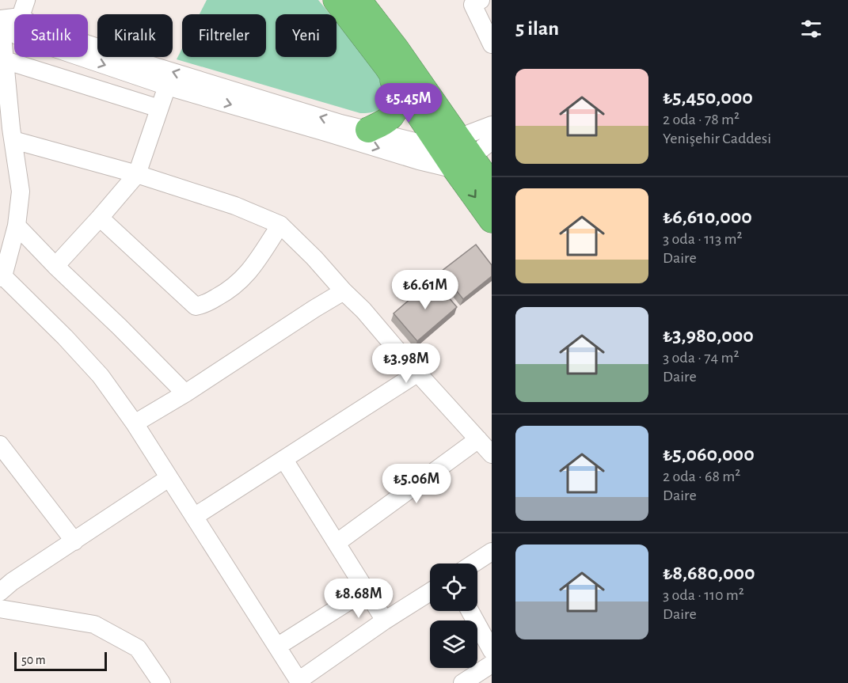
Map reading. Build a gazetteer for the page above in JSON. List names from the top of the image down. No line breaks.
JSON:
{"scale_bar":"50 m","page":{"heading":"5 ilan","chip":["Satılık","Kiralık","Filtreler","Yeni"],"list":[{"name":"₺5,450,000","note":"2 oda · 78 m² · Yenişehir Caddesi"},{"name":"₺6,610,000","note":"3 oda · 113 m² · Daire"},{"name":"₺3,980,000","note":"3 oda · 74 m² · Daire"},{"name":"₺5,060,000","note":"2 oda · 68 m² · Daire"},{"name":"₺8,680,000","note":"3 oda · 110 m² · Daire"}],"price":["₺5.45M","₺6.61M","₺3.98M","₺5.06M","₺8.68M"],"scale":"50 m"}}
